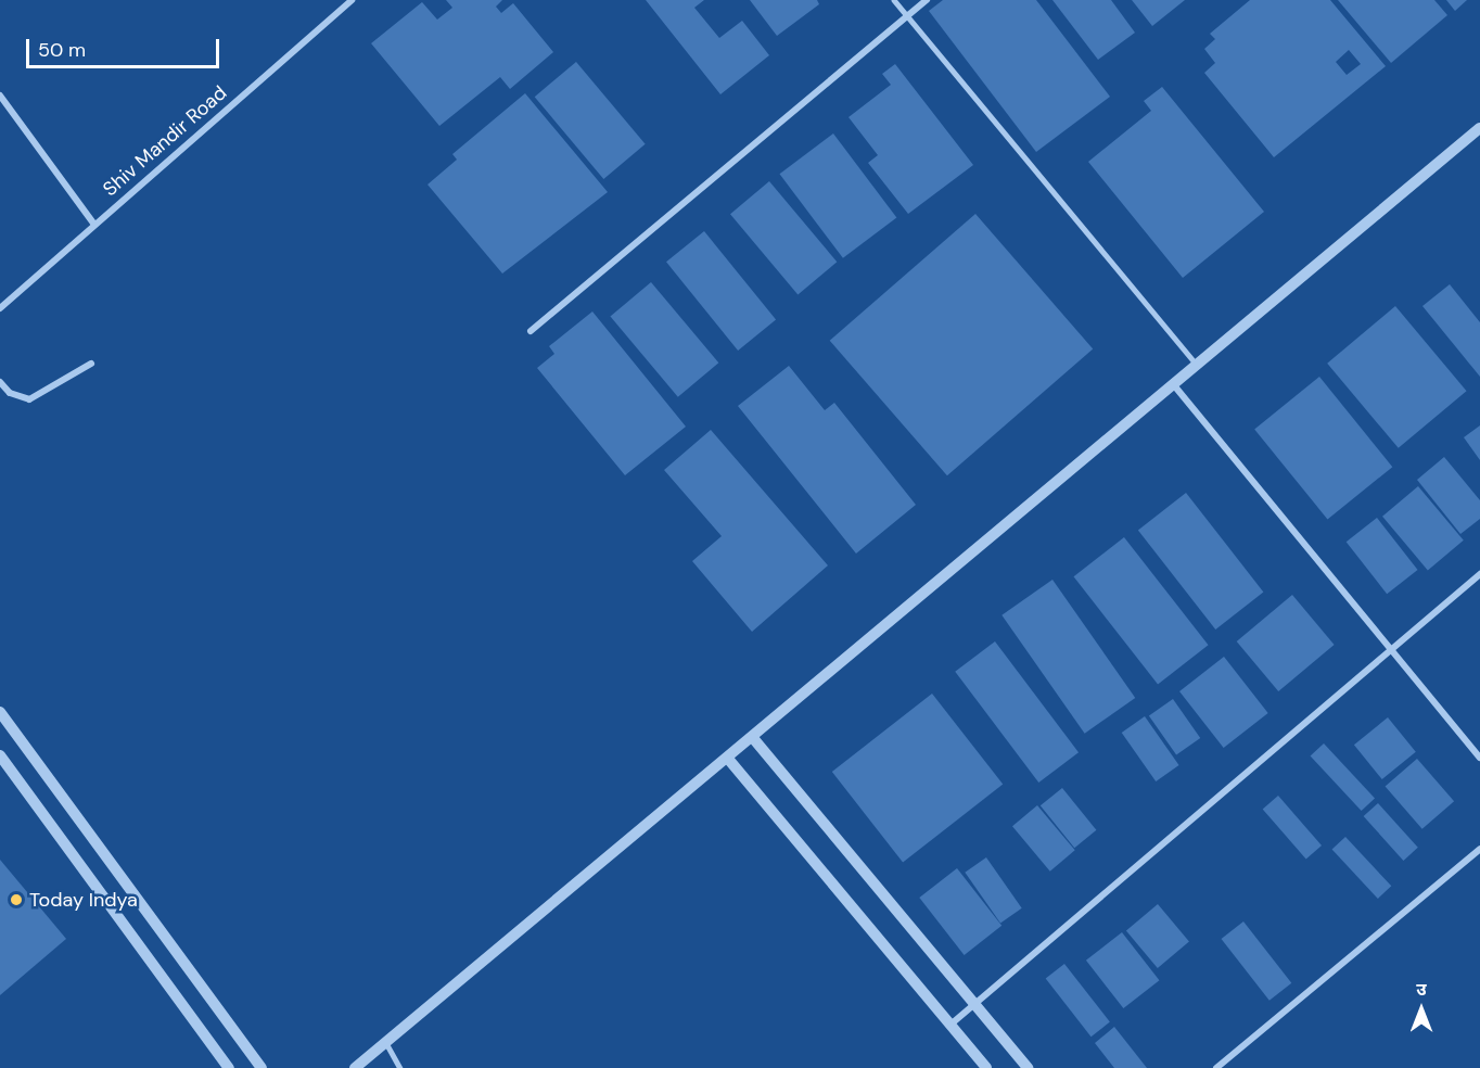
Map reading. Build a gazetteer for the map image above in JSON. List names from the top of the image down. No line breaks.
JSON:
{"streets":{"street":["Shiv Mandir Road"]},"places":["Today Indya"],"scale_bar":"50 m","north":"top"}
